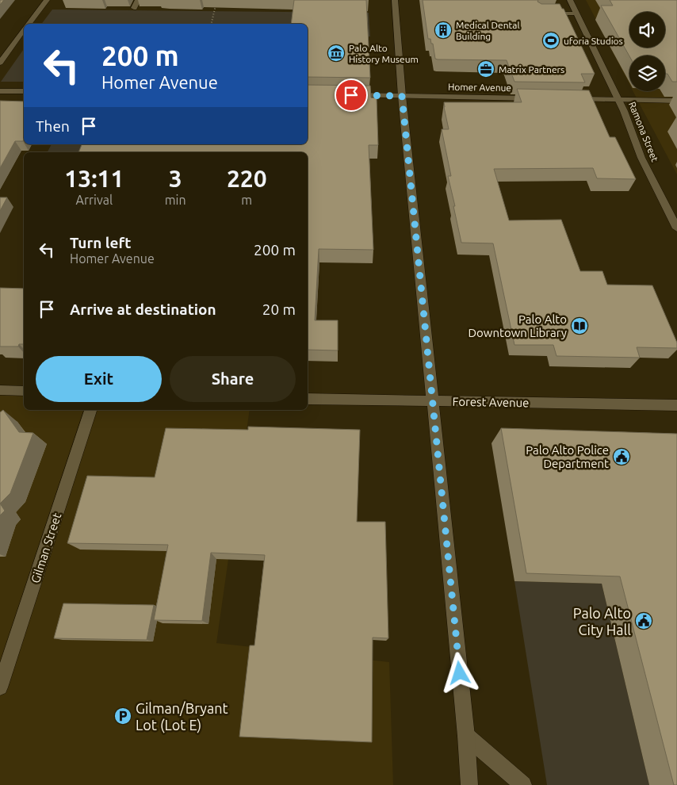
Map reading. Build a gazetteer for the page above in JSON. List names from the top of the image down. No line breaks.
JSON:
{"streets":{"street":["Homer Avenue","Ramona Street","Forest Avenue","Gilman Street"]},"places":{"building":["Medical Dental Building"],"sports":["uforia Studios"],"museum":["Palo Alto History Museum"],"office":["Matrix Partners"],"library":["Palo Alto Downtown Library"],"public building":["Palo Alto Police Department","Palo Alto City Hall"],"parking":["Gilman/Bryant Lot (Lot E)"]},"page":{"turn":["200 m","Homer Avenue"],"then":"Then","eta":["13:11","Arrival","3","min","220","m"],"list":[{"name":"Turn left","note":"Homer Avenue","value":"200 m"},{"name":"Arrive at destination","value":"20 m"}],"buttons":["Exit","Share"]}}
